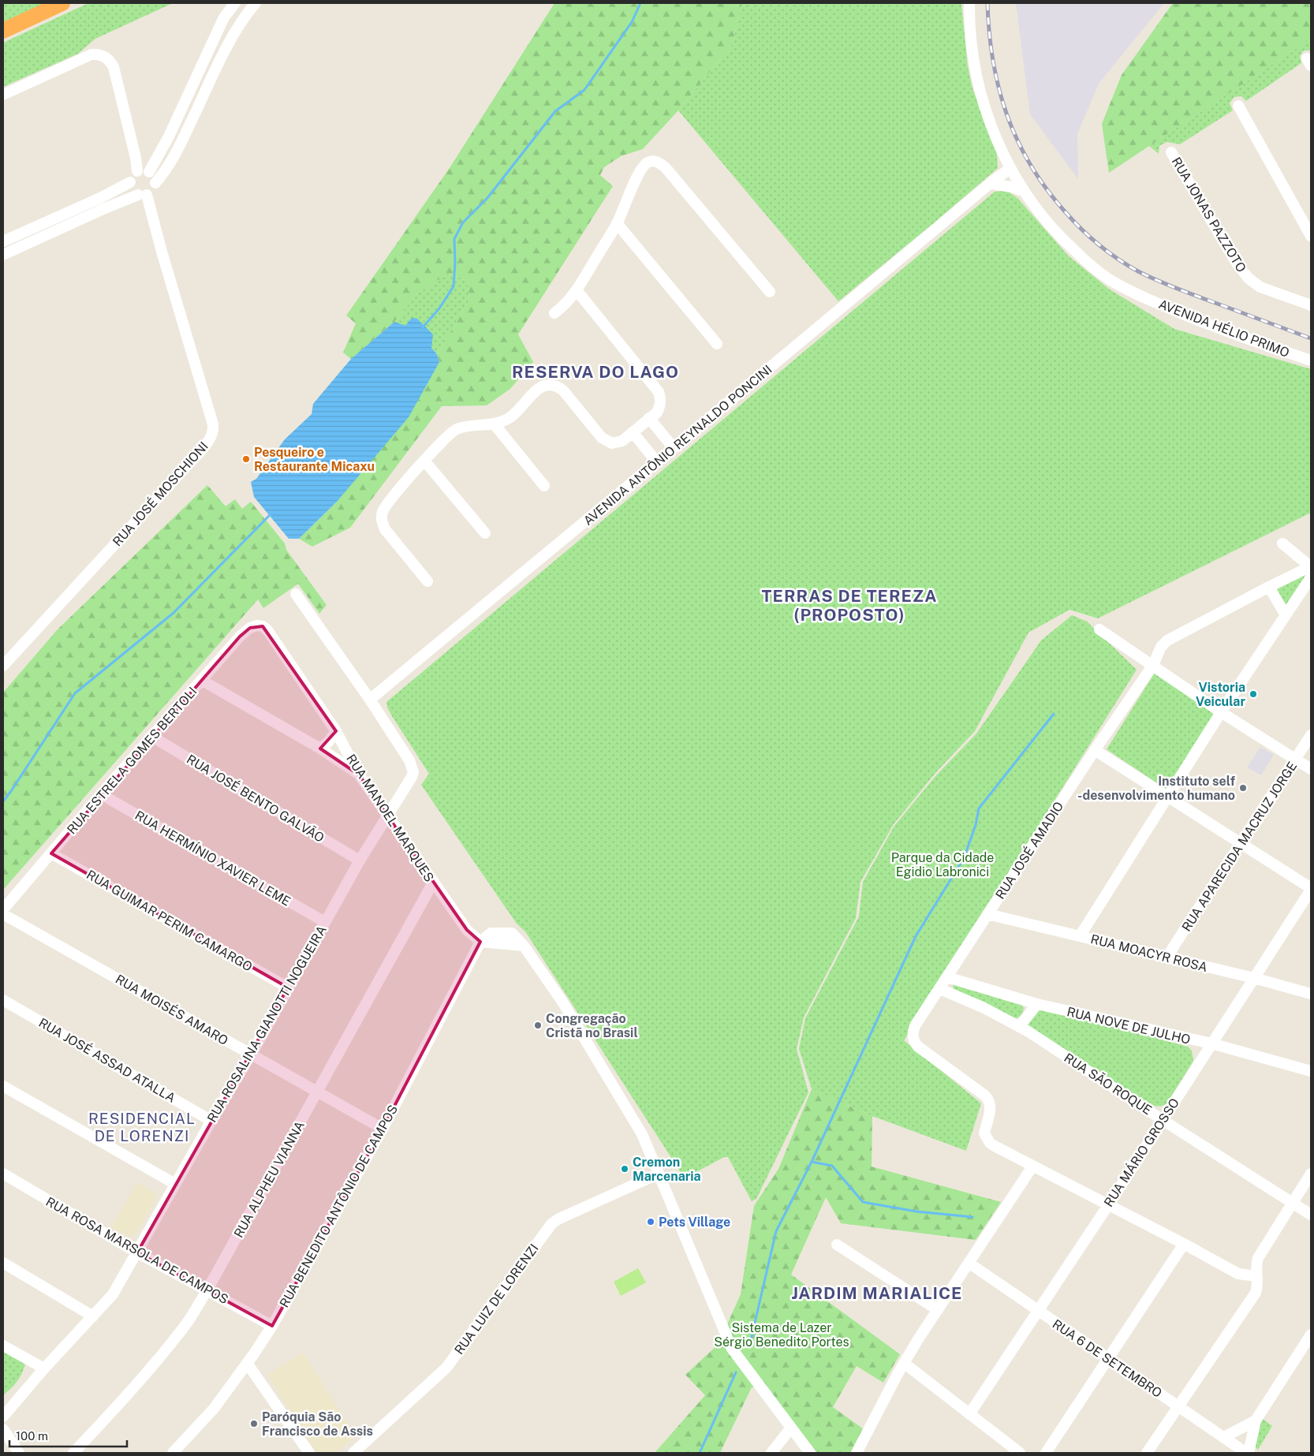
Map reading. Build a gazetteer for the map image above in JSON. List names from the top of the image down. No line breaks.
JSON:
{"streets":{"street":["RUA JONAS PAZZOTO","AVENIDA HÉLIO PRIMO","AVENIDA ANTÔNIO REYNALDO PONCINI","RUA JOSÉ MOSCHIONI","RUA ESTRELA GOMES BERTOLI","RUA JOSÉ BENTO GALVÃO","RUA MANOEL MARQUES","RUA APARECIDA MACRUZ JORGE","RUA JOSÉ AMADIO","RUA HERMÍNIO XAVIER LEME","RUA GUIMAR PERIM CAMARGO","RUA MOACYR ROSA","RUA MOISÉS AMARO","RUA ROSALINA GIANOTTI NOGUEIRA","RUA NOVE DE JULHO","RUA JOSÉ ASSAD ATALLA","RUA SÃO ROQUE","RUA MÁRIO GROSSO","RUA ALPHEU VIANNA","RUA BENEDITO ANTÔNIO DE CAMPOS","RUA ROSA MARSOLA DE CAMPOS","RUA LUIZ DE LORENZI","RUA 6 DE SETEMBRO"]},"crossings":[["AVENIDA HÉLIO PRIMO","AVENIDA ANTÔNIO REYNALDO PONCINI"],["AVENIDA ANTÔNIO REYNALDO PONCINI","RUA ROSALINA GIANOTTI NOGUEIRA"],["RUA ESTRELA GOMES BERTOLI","RUA JOSÉ BENTO GALVÃO"],["RUA ESTRELA GOMES BERTOLI","RUA MANOEL MARQUES"],["RUA ESTRELA GOMES BERTOLI","RUA HERMÍNIO XAVIER LEME"],["RUA ESTRELA GOMES BERTOLI","RUA GUIMAR PERIM CAMARGO"],["RUA JOSÉ BENTO GALVÃO","RUA ROSALINA GIANOTTI NOGUEIRA"],["RUA MANOEL MARQUES","RUA ROSALINA GIANOTTI NOGUEIRA"],["RUA MANOEL MARQUES","RUA ALPHEU VIANNA"],["RUA MANOEL MARQUES","RUA BENEDITO ANTÔNIO DE CAMPOS"],["RUA APARECIDA MACRUZ JORGE","RUA MOACYR ROSA"],["RUA JOSÉ AMADIO","RUA MOACYR ROSA"],["RUA JOSÉ AMADIO","RUA NOVE DE JULHO"],["RUA JOSÉ AMADIO","RUA SÃO ROQUE"],["RUA HERMÍNIO XAVIER LEME","RUA ROSALINA GIANOTTI NOGUEIRA"],["RUA GUIMAR PERIM CAMARGO","RUA ROSALINA GIANOTTI NOGUEIRA"],["RUA MOACYR ROSA","RUA MÁRIO GROSSO"],["RUA MOISÉS AMARO","RUA ROSALINA GIANOTTI NOGUEIRA"],["RUA MOISÉS AMARO","RUA ALPHEU VIANNA"],["RUA MOISÉS AMARO","RUA BENEDITO ANTÔNIO DE CAMPOS"],["RUA ROSALINA GIANOTTI NOGUEIRA","RUA JOSÉ ASSAD ATALLA"],["RUA ROSALINA GIANOTTI NOGUEIRA","RUA ROSA MARSOLA DE CAMPOS"],["RUA NOVE DE JULHO","RUA MÁRIO GROSSO"],["RUA SÃO ROQUE","RUA MÁRIO GROSSO"],["RUA MÁRIO GROSSO","RUA 6 DE SETEMBRO"],["RUA ALPHEU VIANNA","RUA ROSA MARSOLA DE CAMPOS"],["RUA BENEDITO ANTÔNIO DE CAMPOS","RUA ROSA MARSOLA DE CAMPOS"]],"districts":["RESERVA DO LAGO","TERRAS DE TEREZA (PROPOSTO)","RESIDENCIAL DE LORENZI","JARDIM MARIALICE"],"parks":["Parque da Cidade Egidio Labronici","Sistema de Lazer Sérgio Benedito Portes"],"places":["Pesqueiro e Restaurante Micaxu","Vistoria Veicular","Instituto self -desenvolvimento humano","Congregação Cristã no Brasil","Cremon Marcenaria","Pets Village","Paróquia São Francisco de Assis"],"scale_bar":"100 m"}
